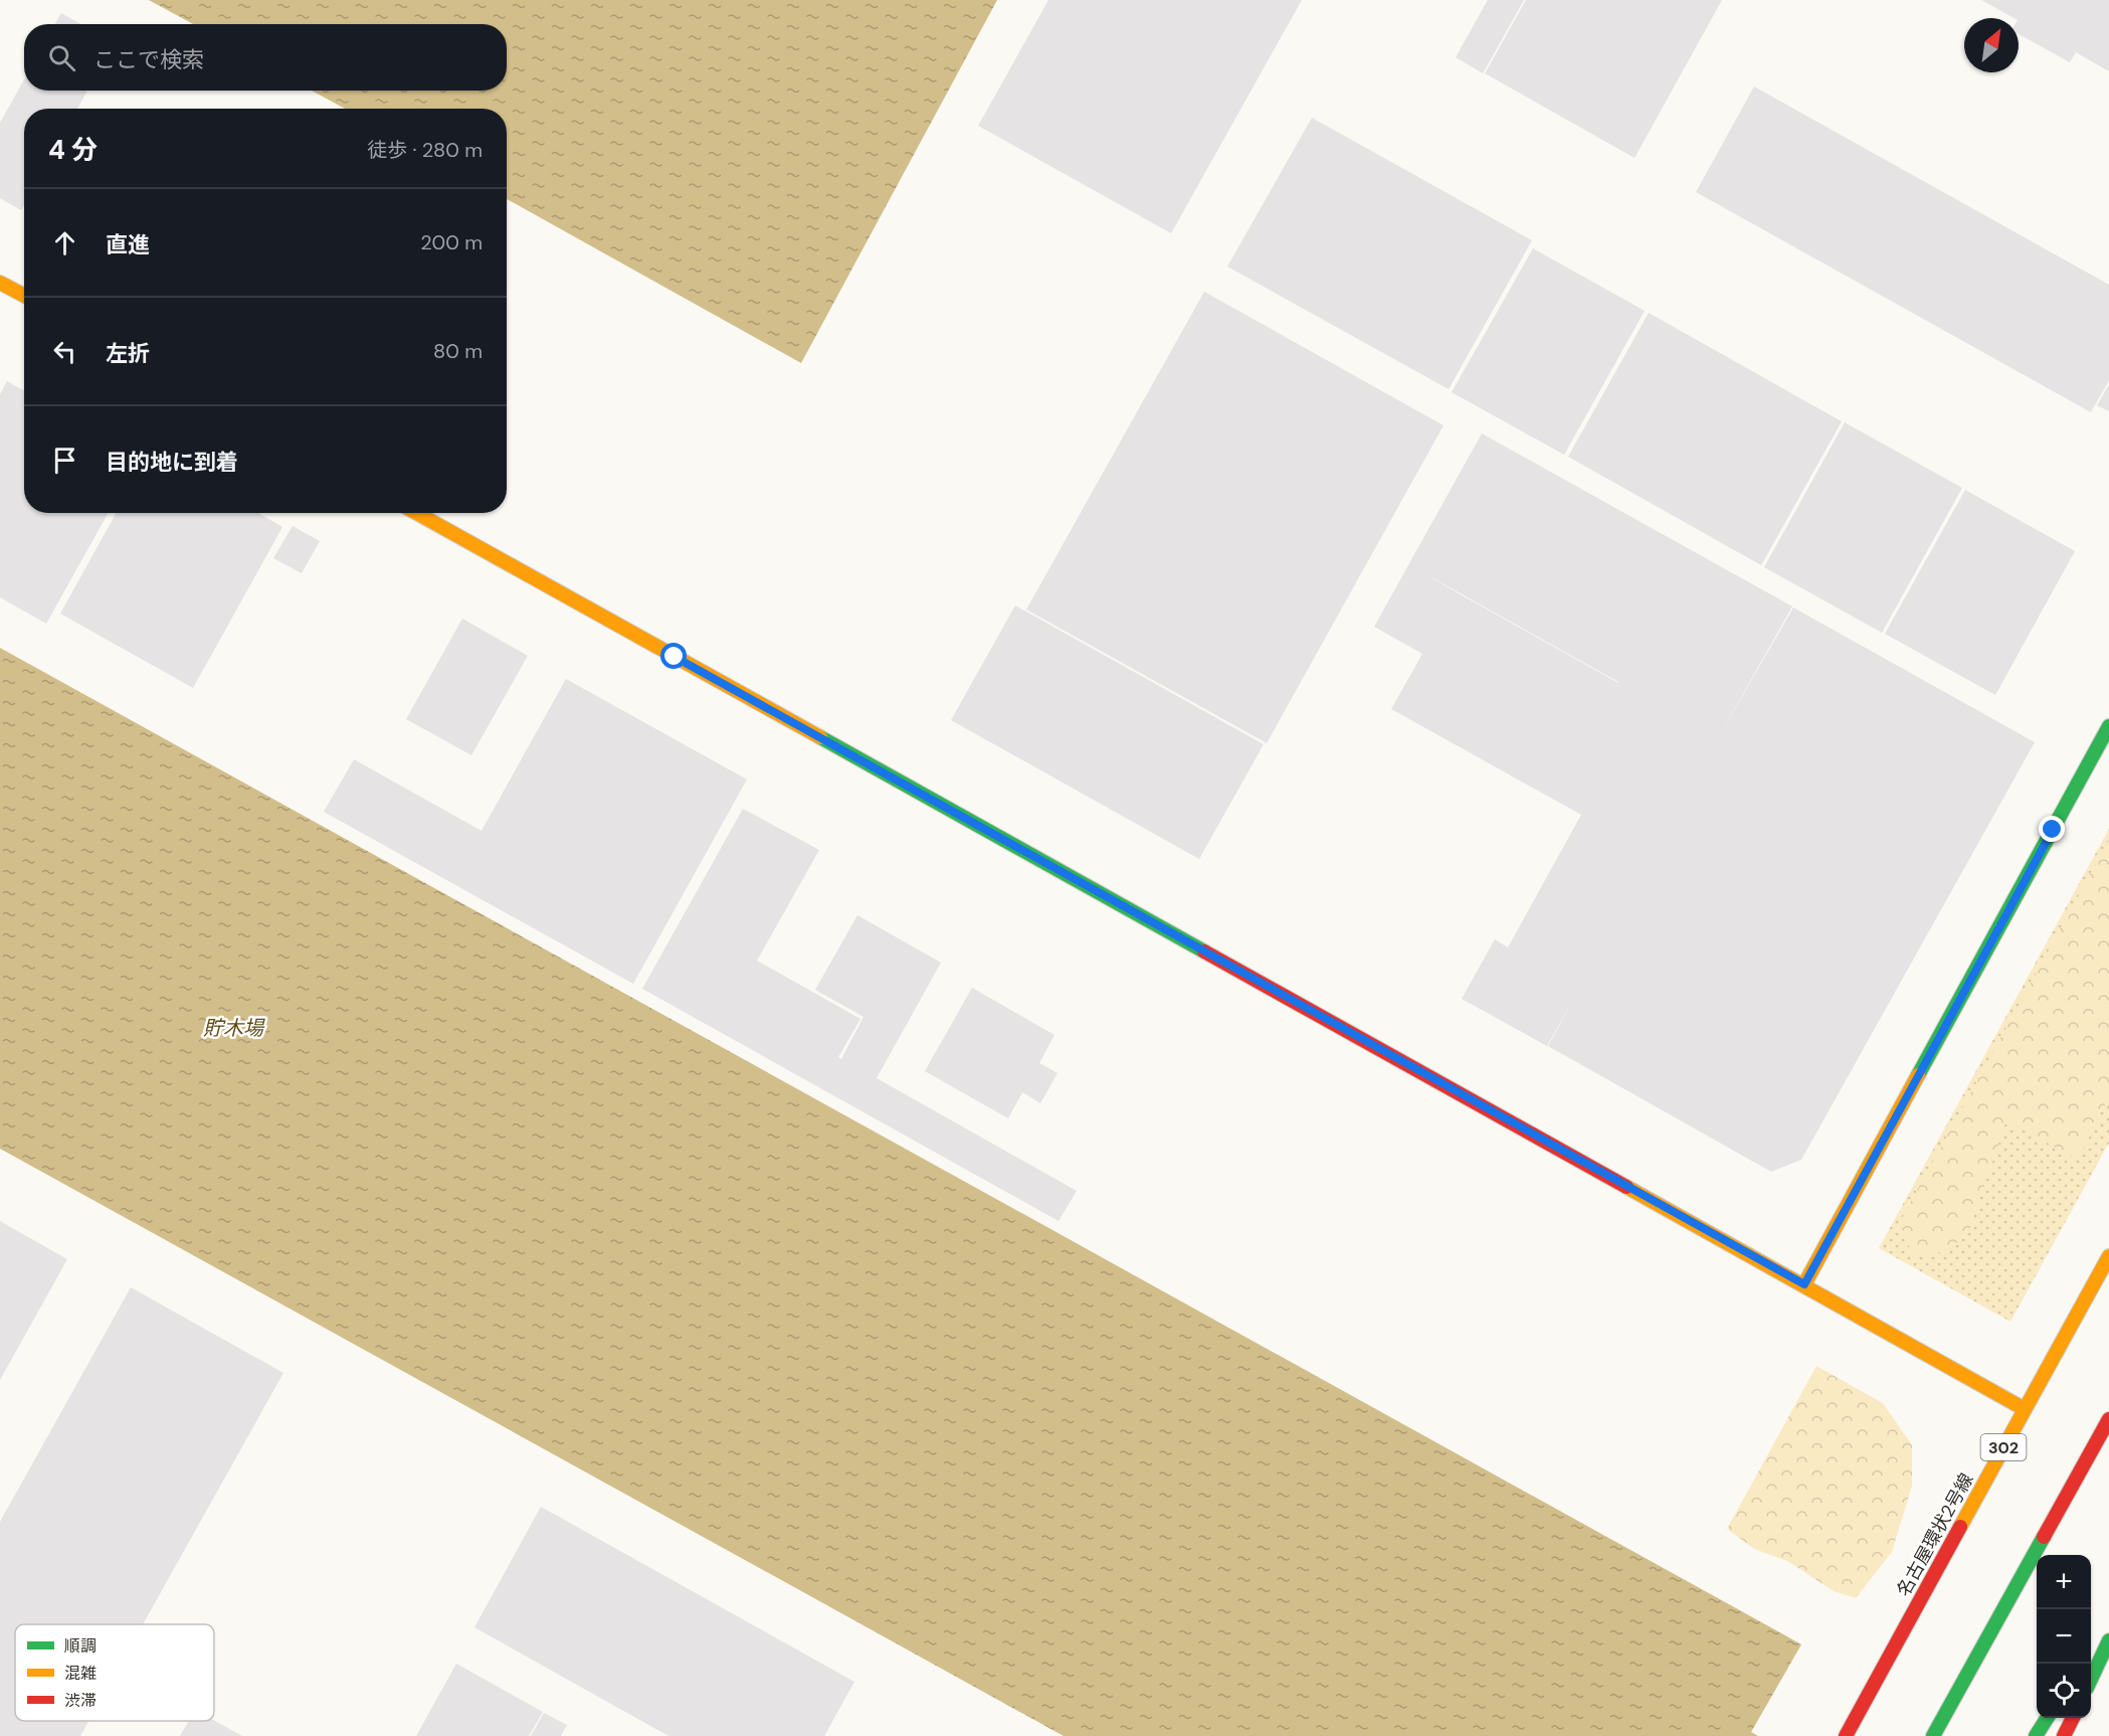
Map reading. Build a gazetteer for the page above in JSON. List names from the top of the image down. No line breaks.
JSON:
{"streets":{"main road":["302","名古屋環状2号線"]},"water":["貯木場"],"legend":["順調","混雑","渋滞"],"north":"top right","page":{"search":"ここで検索","heading":["4 分","徒歩 · 280 m"],"list":[["直進","200 m"],["左折","80 m"],"目的地に到着"],"map_buttons":["+","−"]}}
